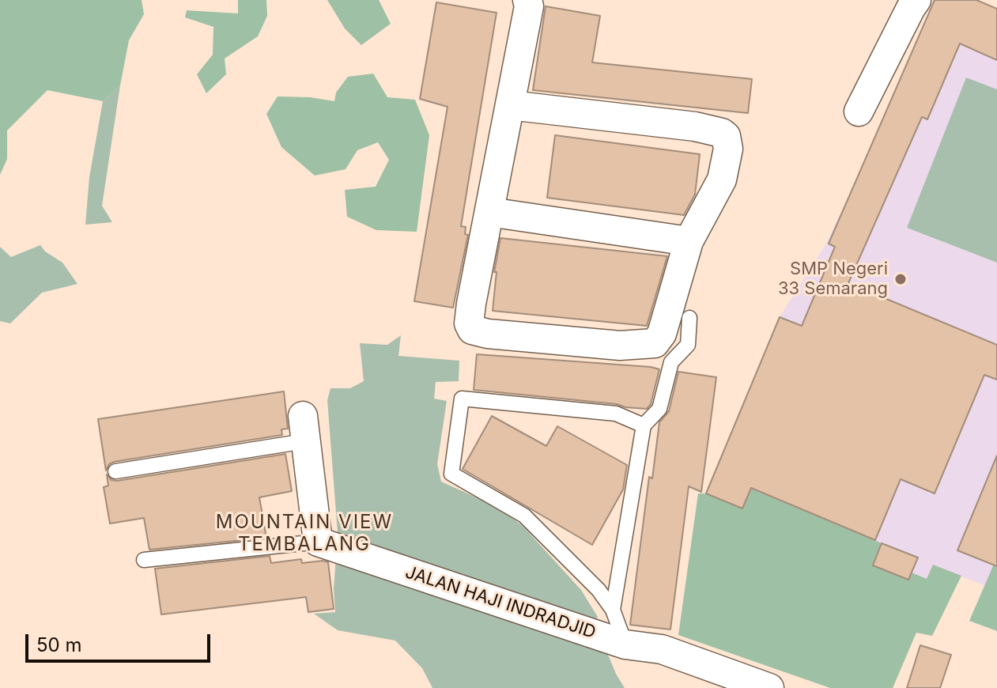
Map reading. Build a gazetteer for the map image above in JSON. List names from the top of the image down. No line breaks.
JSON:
{"streets":{"street":["JALAN HAJI INDRADJID"]},"districts":["MOUNTAIN VIEW TEMBALANG"],"places":["SMP Negeri 33 Semarang"],"scale_bar":"50 m"}
